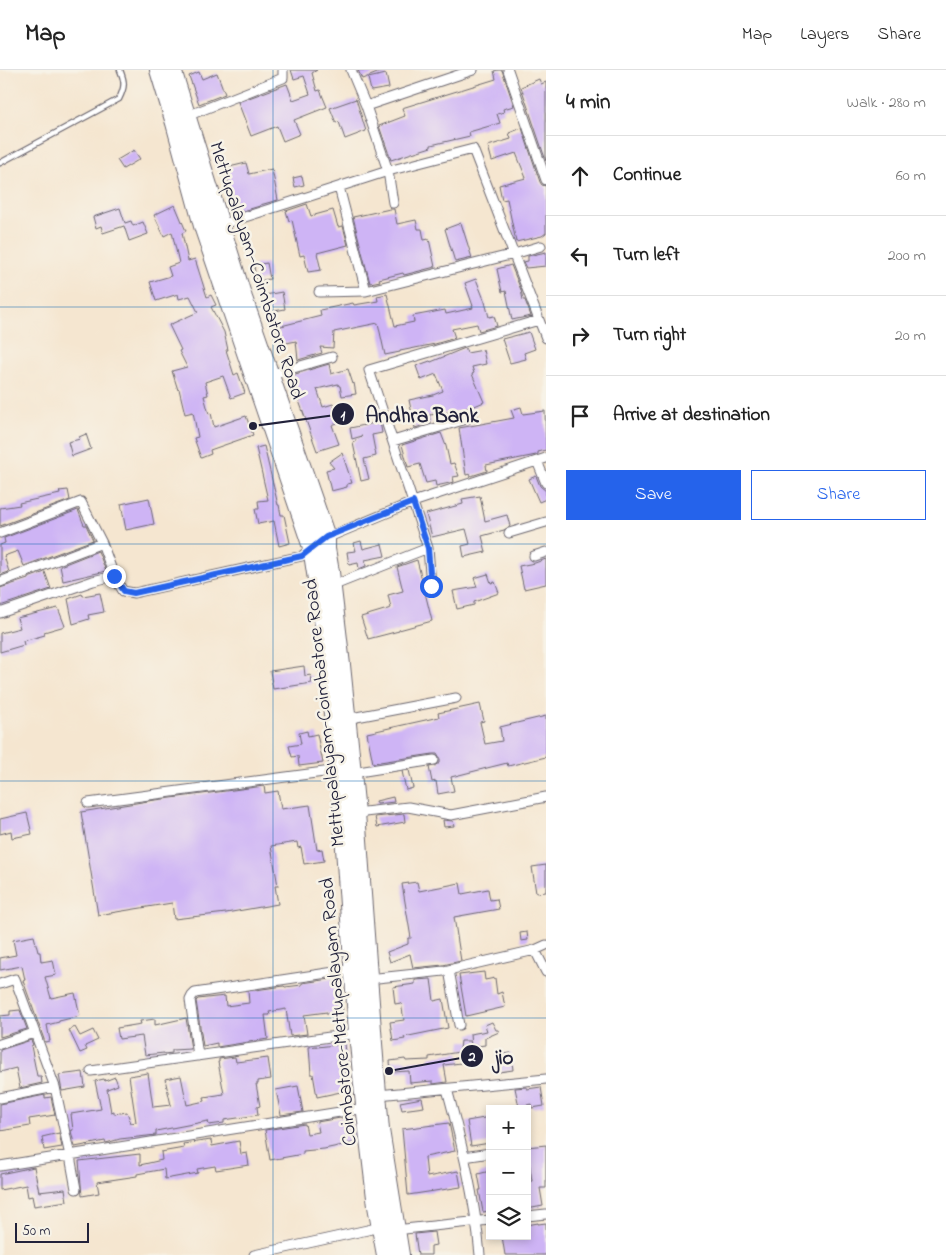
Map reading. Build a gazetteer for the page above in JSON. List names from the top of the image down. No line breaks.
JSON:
{"streets":{"highway":["Mettupalayam-Coimbatore Road","Coimbatore-Mettupalayam Road"]},"crossings":[["Mettupalayam-Coimbatore Road","Coimbatore-Mettupalayam Road"]],"places":["Andhra Bank","jio"],"scale_bar":"50 m","page":{"header":"Map","nav":["Map","Layers","Share"],"heading":["4 min","Walk · 280 m"],"list":[["Continue","60 m"],["Turn left","200 m"],["Turn right","20 m"],"Arrive at destination"],"buttons":["Save","Share"],"map_buttons":["+","−"],"scale":"50 m"}}
